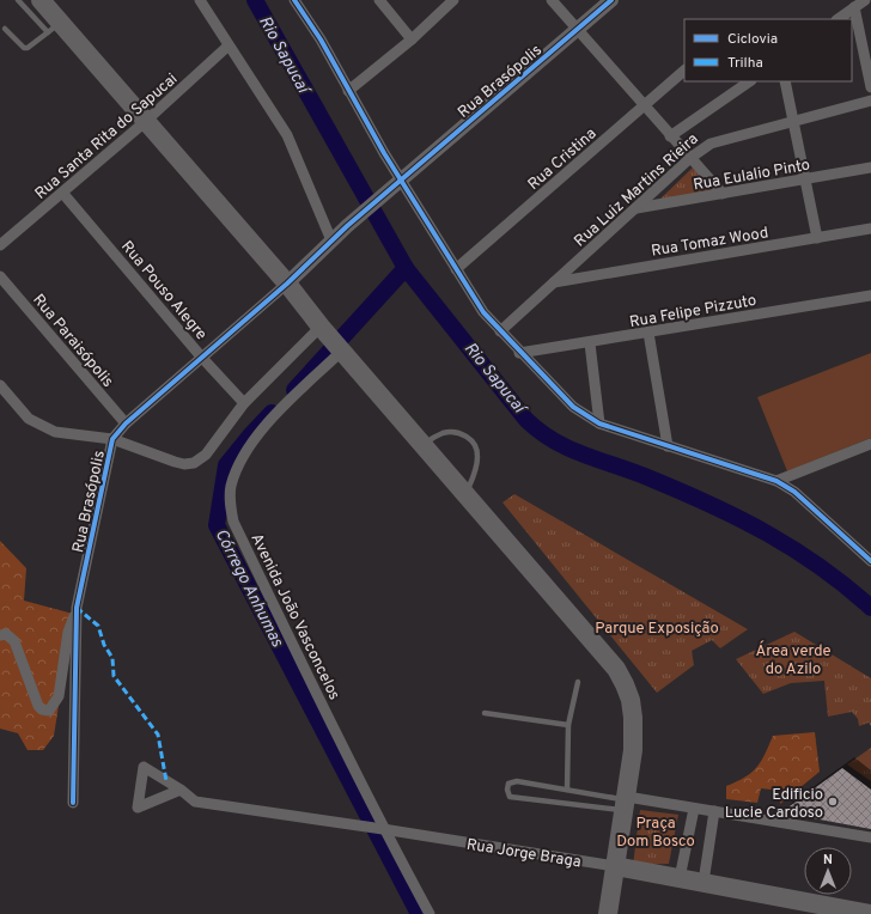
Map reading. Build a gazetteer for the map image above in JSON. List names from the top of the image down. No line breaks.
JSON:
{"streets":{"highway":["Rua Jorge Braga"],"street":["Rua Brasópolis","Rua Santa Rita do Sapucai","Rua Cristina","Rua Eulalio Pinto","Rua Luiz Martins Rieira","Rua Tomaz Wood","Rua Pouso Alegre","Rua Felipe Pizzuto","Rua Paraisópolis","Avenida João Vasconcelos"]},"crossings":[["Rua Brasópolis","Rua Pouso Alegre"],["Rua Brasópolis","Rua Paraisópolis"],["Rua Santa Rita do Sapucai","Rua Pouso Alegre"],["Rua Eulalio Pinto","Rua Luiz Martins Rieira"],["Rua Luiz Martins Rieira","Rua Tomaz Wood"],["Avenida João Vasconcelos","Rua Jorge Braga"]],"water":["Rio Sapucaí","Córrego Anhumas"],"parks":["Parque Exposição","Área verde do Azilo","Praça Dom Bosco"],"places":["Edificio Lucie Cardoso"],"legend":["Ciclovia","Trilha"],"north":"top"}
